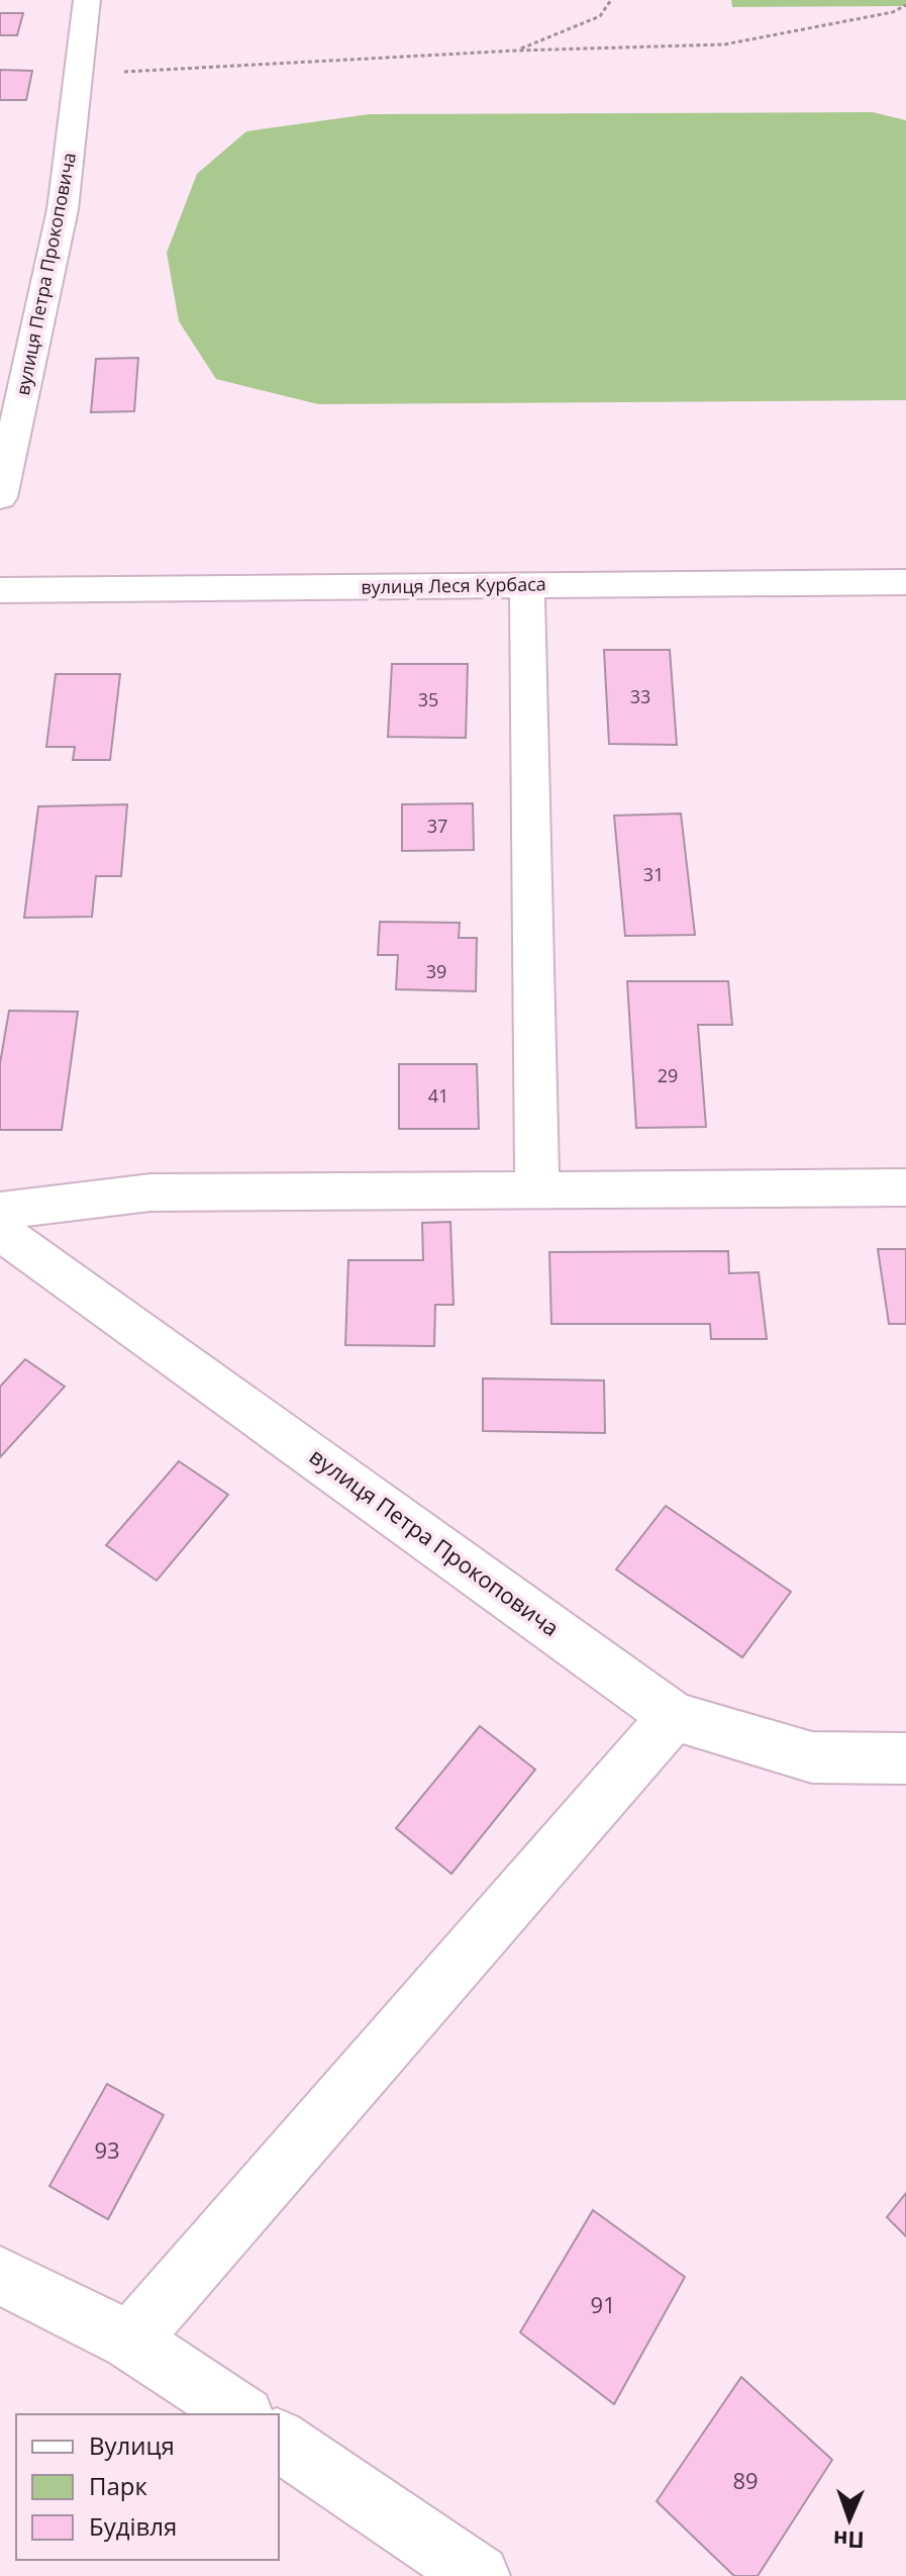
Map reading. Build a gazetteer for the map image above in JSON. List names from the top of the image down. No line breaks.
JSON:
{"streets":{"street":["вулиця Петра Прокоповича","вулиця Леся Курбаса"]},"house_numbers":["33","35","37","31","39","29","41","93","91","89"],"legend":["Вулиця","Парк","Будівля"],"north":"bottom"}
